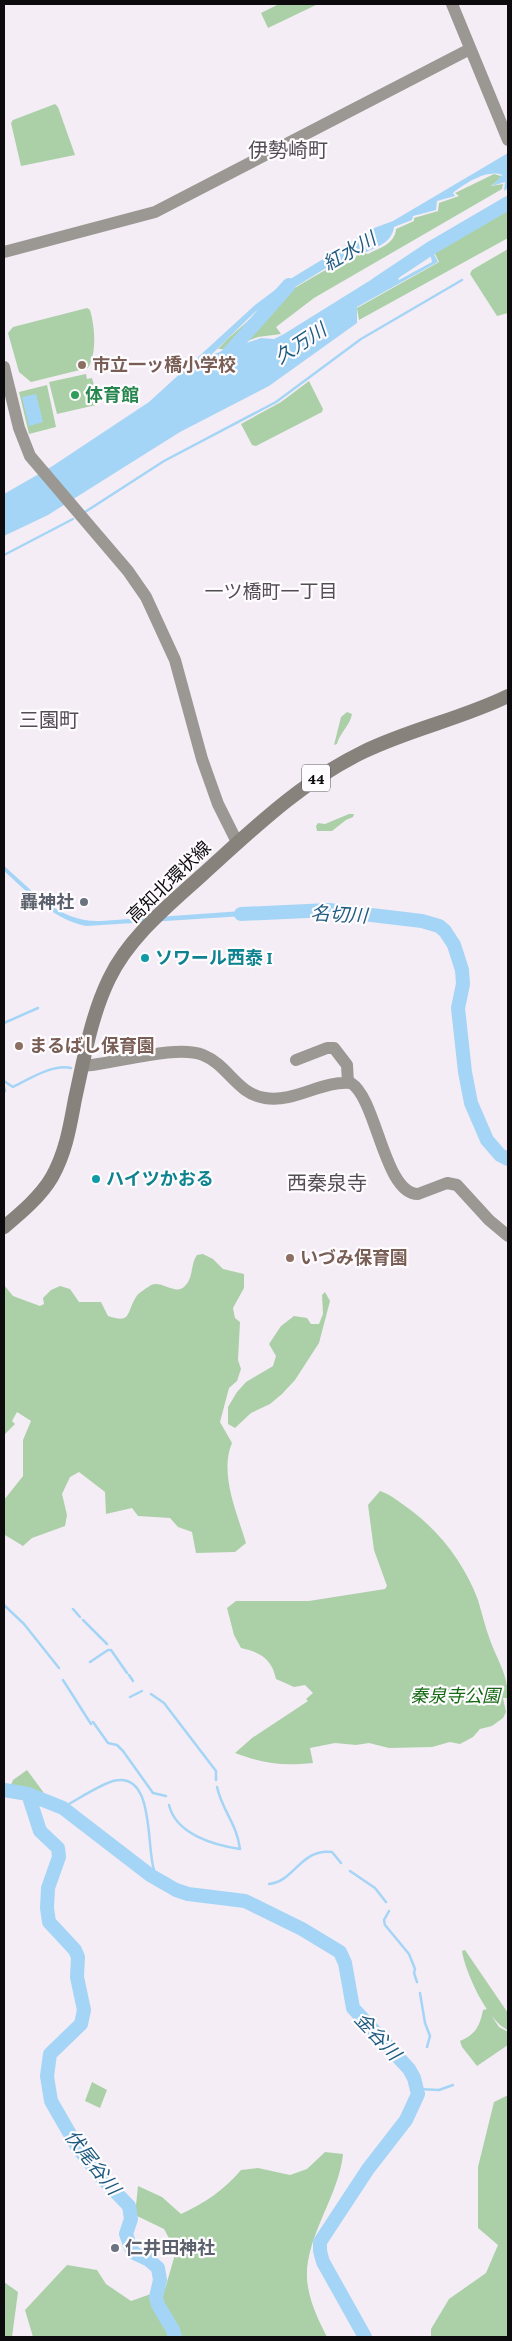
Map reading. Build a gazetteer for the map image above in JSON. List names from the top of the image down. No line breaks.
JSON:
{"streets":{"main road":["44","高知北環状線"]},"districts":["伊勢崎町","一ツ橋町一丁目","三園町","西秦泉寺"],"water":["紅水川","久万川","名切川","金谷川","伏尾谷川"],"parks":["秦泉寺公園"],"places":["市立一ッ橋小学校","体育館","轟神社","ソワール西泰 I","まるばし保育園","ハイツかおる","いづみ保育園","仁井田神社"]}
